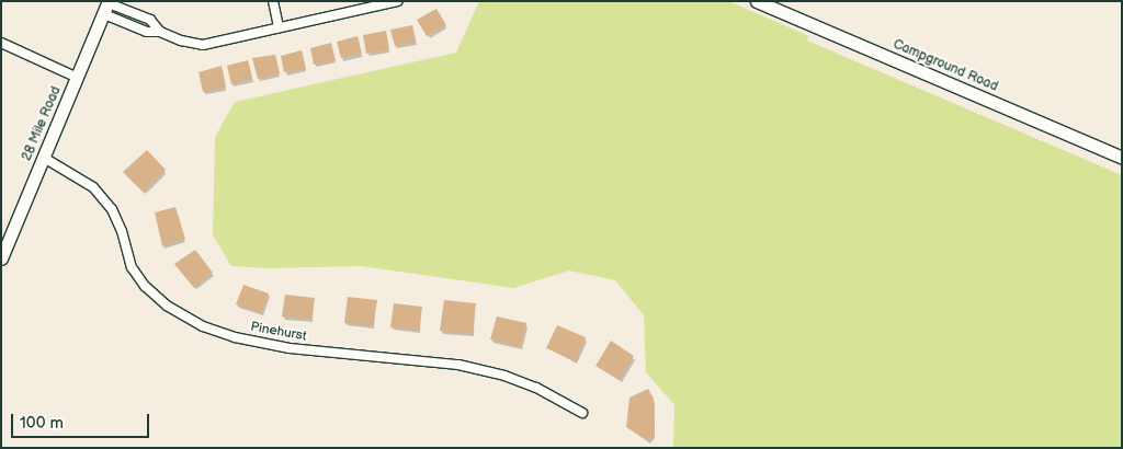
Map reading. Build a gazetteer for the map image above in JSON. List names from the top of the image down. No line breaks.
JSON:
{"streets":{"street":["Campground Road","28 Mile Road","Pinehurst"]},"crossings":[["28 Mile Road","Pinehurst"]],"scale_bar":"100 m"}
